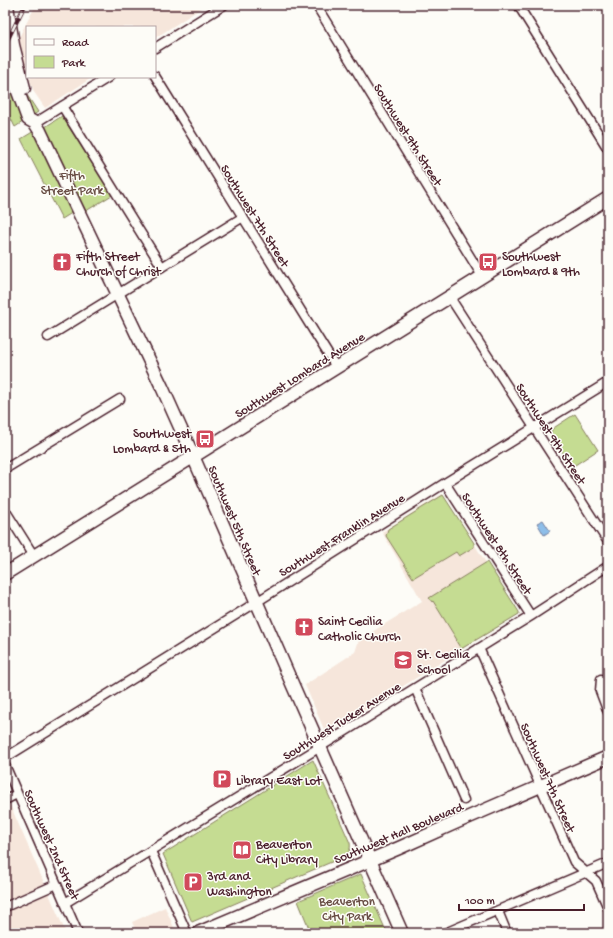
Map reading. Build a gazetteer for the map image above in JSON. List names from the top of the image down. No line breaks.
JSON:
{"streets":{"street":["Southwest 9th Street","Southwest 7th Street","Southwest Lombard Avenue","Southwest 5th Street","Southwest Franklin Avenue","Southwest 8th Street","Southwest Tucker Avenue","Southwest Hall Boulevard","Southwest 2nd Street"]},"crossings":[["Southwest 9th Street","Southwest Lombard Avenue"],["Southwest 9th Street","Southwest Franklin Avenue"],["Southwest 7th Street","Southwest Lombard Avenue"],["Southwest 7th Street","Southwest Tucker Avenue"],["Southwest 7th Street","Southwest Hall Boulevard"],["Southwest Lombard Avenue","Southwest 5th Street"],["Southwest 5th Street","Southwest Franklin Avenue"],["Southwest 5th Street","Southwest Tucker Avenue"],["Southwest 5th Street","Southwest Hall Boulevard"],["Southwest Franklin Avenue","Southwest 8th Street"],["Southwest 8th Street","Southwest Tucker Avenue"],["Southwest Tucker Avenue","Southwest 2nd Street"]],"parks":["Fifth Street Park","Beaverton City Park"],"places":{"church":["Fifth Street Church of Christ","Saint Cecilia Catholic Church"],"bus stop":["Southwest Lombard & 9th","Southwest Lombard & 5th"],"school or university":["St. Cecilia School"],"parking":["Library East Lot","3rd and Washington"],"library":["Beaverton City Library"]},"legend":["Road","Park"],"scale_bar":"100 m"}
